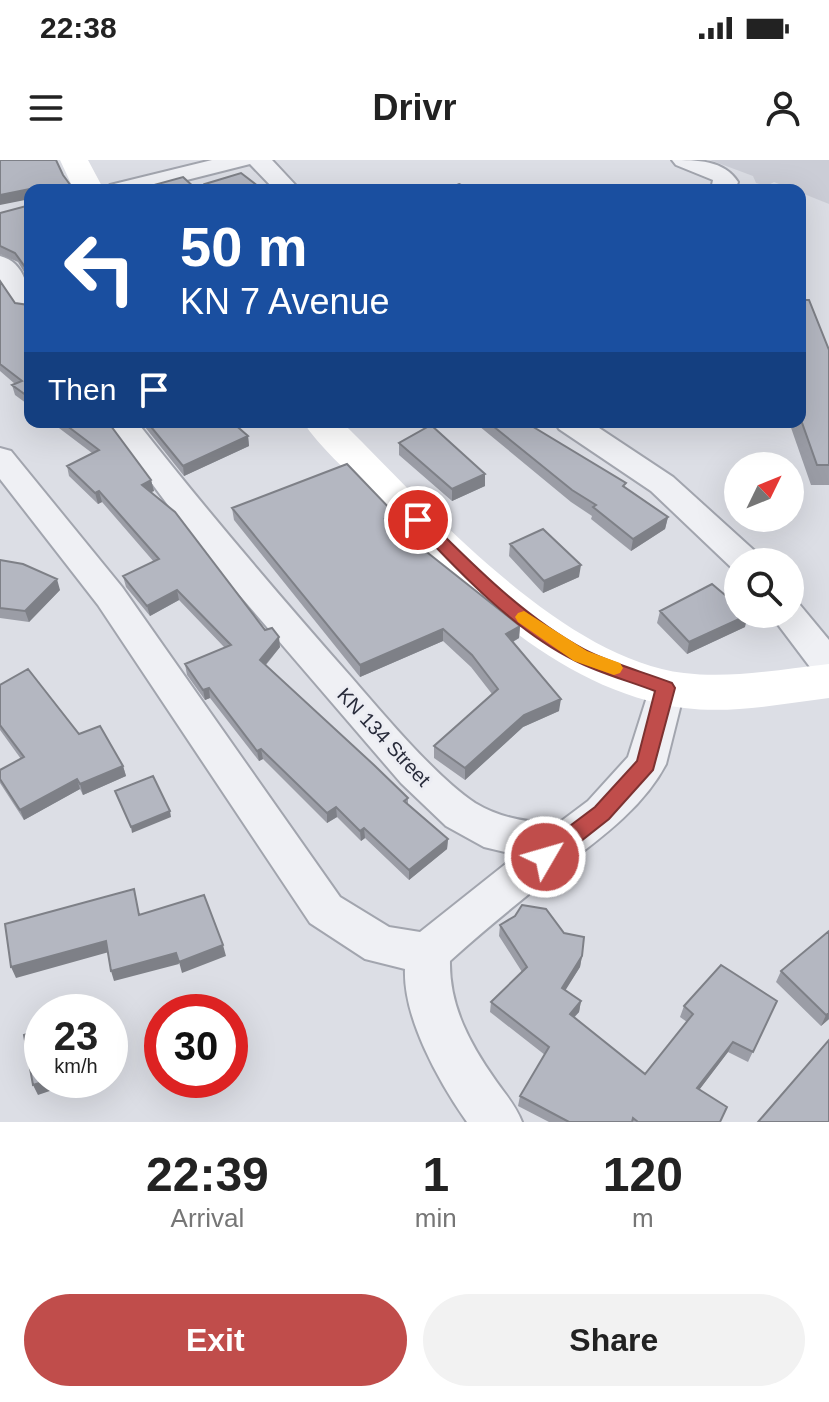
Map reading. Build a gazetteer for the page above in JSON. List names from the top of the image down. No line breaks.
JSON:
{"streets":{"street":["KN 134 Street"]},"north":"top right","page":{"status":"22:38","header":"Drivr","turn":["50 m","KN 7 Avenue"],"then":"Then","speed":"23 km/h","limit":"30","eta":["22:39","Arrival","1","min","120","m"],"buttons":["Exit","Share"]}}
